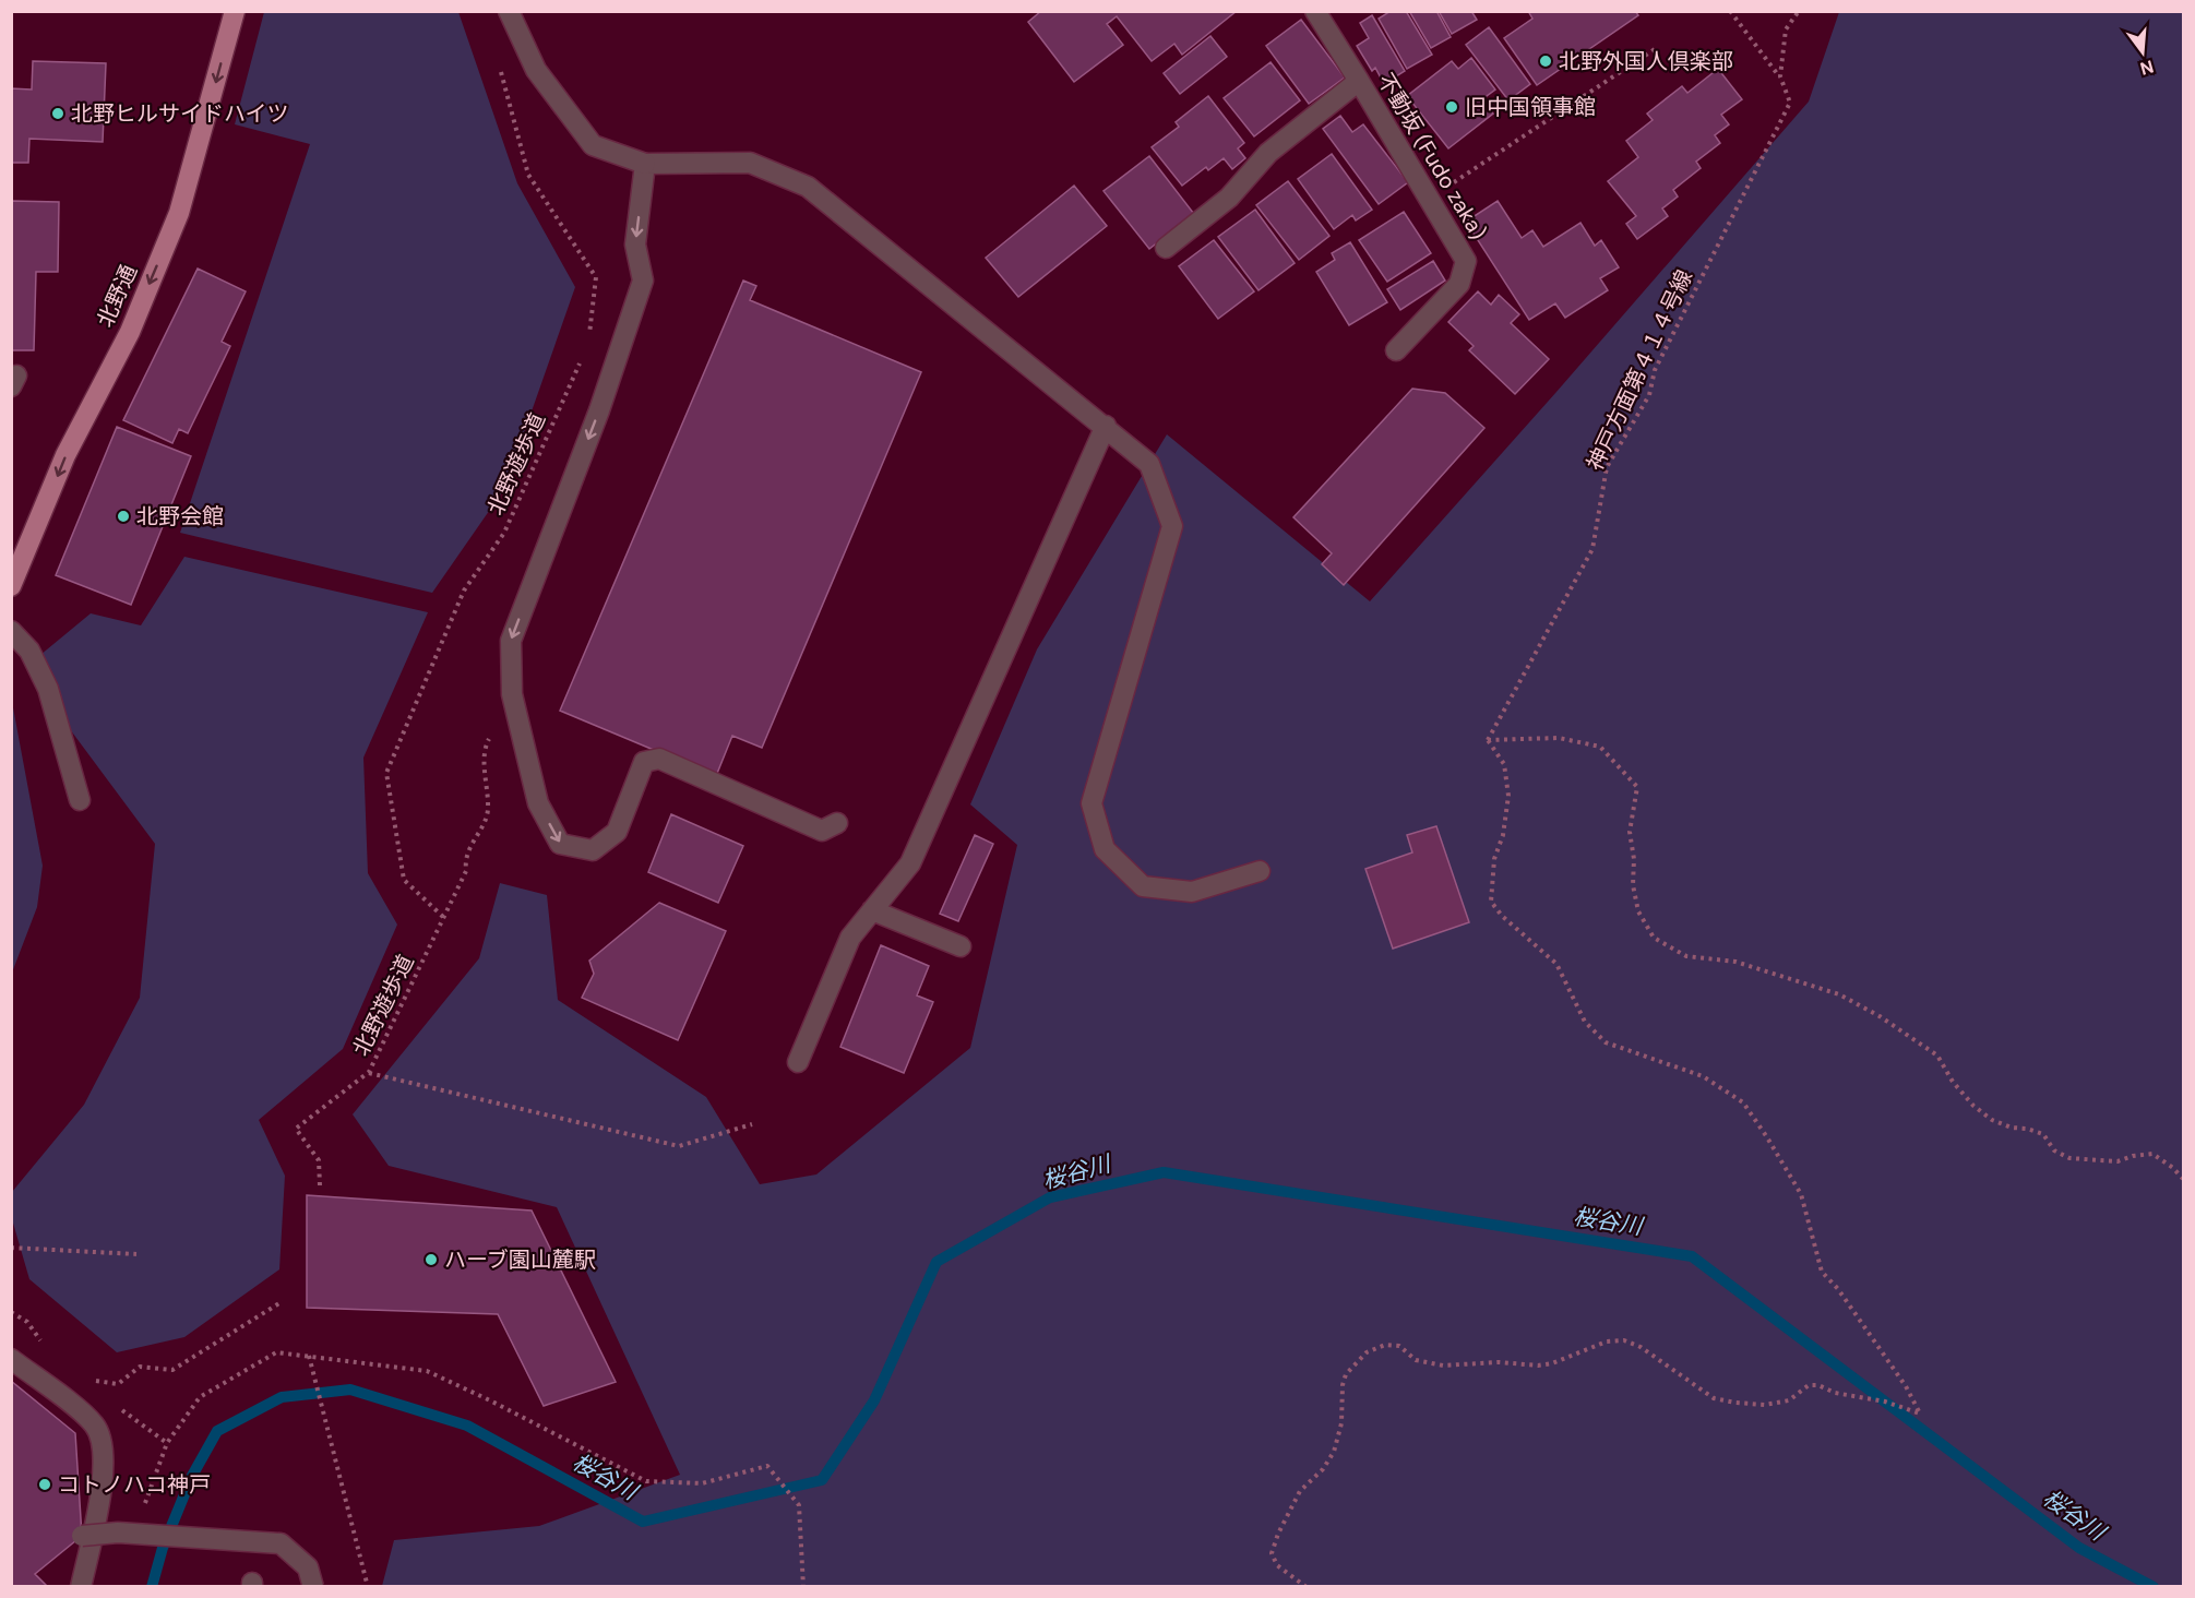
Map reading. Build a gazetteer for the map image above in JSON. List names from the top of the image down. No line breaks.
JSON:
{"streets":{"main road":["北野通"],"street":["不動坂 (Fudo zaka)"],"path":["神戸方面第４１４号線","北野遊歩道"]},"one_way":["北野通"],"water":["桜谷川"],"places":["北野外国人倶楽部","旧中国領事館","北野ヒルサイドハイツ","北野会館","ハーブ園山麓駅","コトノハコ神戸"],"north":"bottom"}
